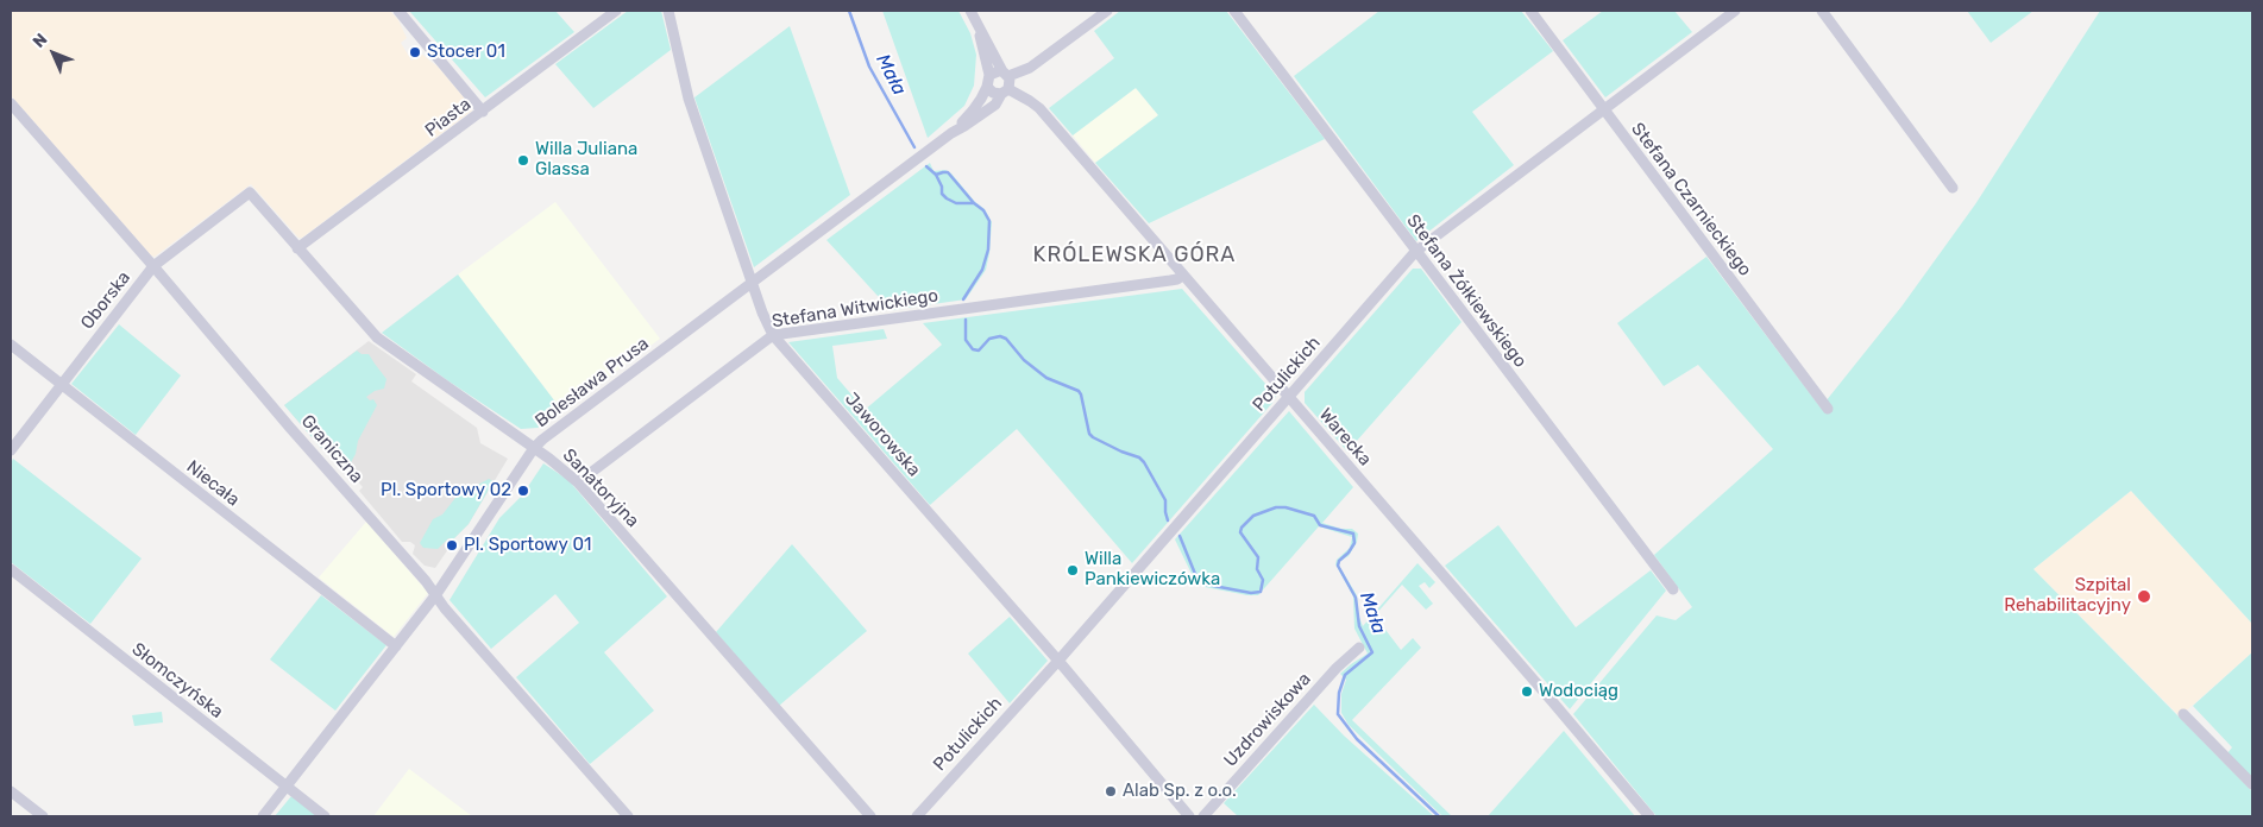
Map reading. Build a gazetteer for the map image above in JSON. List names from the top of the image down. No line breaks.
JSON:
{"streets":{"street":["Piasta","Stefana Czarnieckiego","Stefana Żółkiewskiego","Oborska","Stefana Witwickiego","Potulickich","Bolesława Prusa","Jaworowska","Warecka","Graniczna","Niecała","Sanatoryjna","Słomczyńska","Uzdrowiskowa"]},"crossings":[["Piasta","Sanatoryjna"],["Stefana Czarnieckiego","Potulickich"],["Stefana Żółkiewskiego","Potulickich"],["Oborska","Graniczna"],["Oborska","Niecała"],["Oborska","Sanatoryjna"],["Stefana Witwickiego","Jaworowska"],["Stefana Witwickiego","Warecka"],["Stefana Witwickiego","Sanatoryjna"],["Potulickich","Jaworowska"],["Potulickich","Warecka"],["Bolesława Prusa","Jaworowska"],["Bolesława Prusa","Warecka"],["Bolesława Prusa","Graniczna"],["Bolesława Prusa","Niecała"],["Bolesława Prusa","Sanatoryjna"],["Bolesława Prusa","Słomczyńska"]],"districts":["KRÓLEWSKA GÓRA"],"water":["Mała"],"places":["Stocer 01","Willa Juliana Glassa","Pl. Sportowy 02","Pl. Sportowy 01","Willa Pankiewiczówka","Szpital Rehabilitacyjny","Wodociąg","Alab Sp. z o.o."],"north":"top left"}
